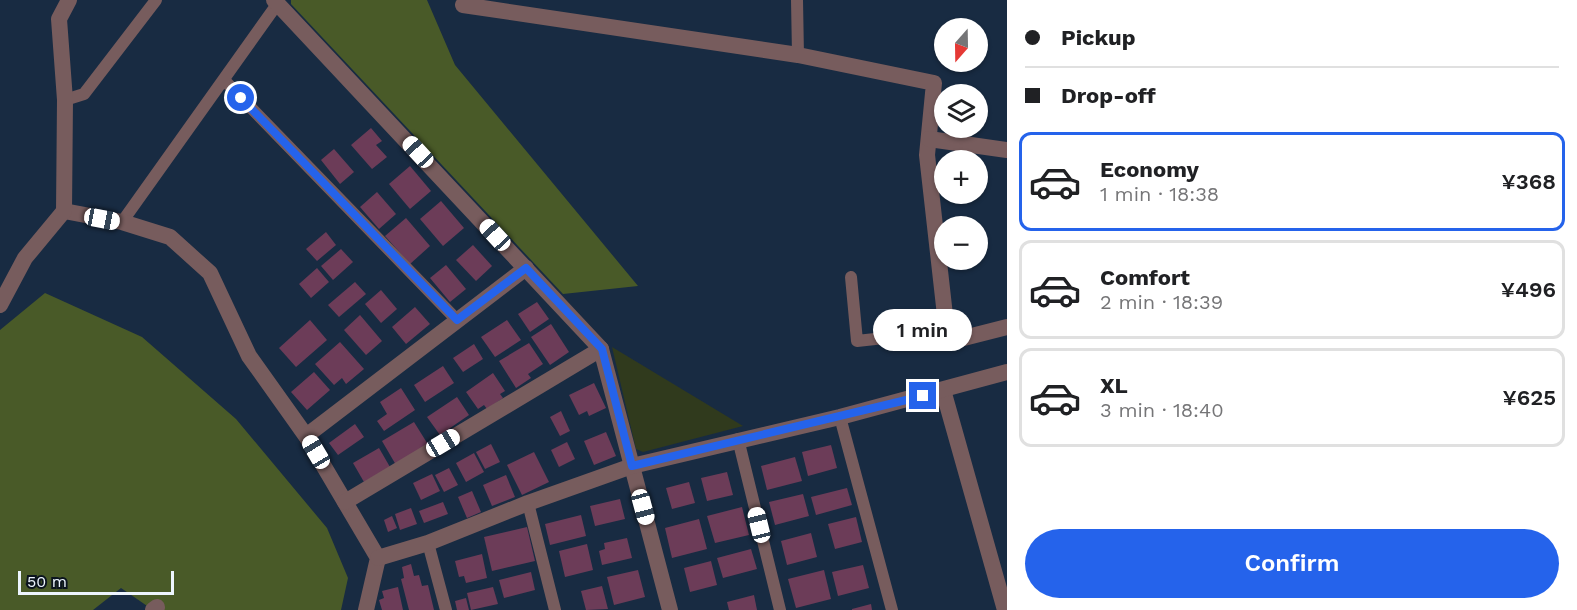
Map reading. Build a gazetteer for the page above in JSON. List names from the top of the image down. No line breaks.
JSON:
{"scale_bar":"50 m","north":"bottom","page":{"banner":["Pickup","Drop-off"],"map_buttons":["+","−"],"list":[{"name":"Economy","note":"1 min · 18:38","value":"¥368"},{"name":"Comfort","note":"2 min · 18:39","value":"¥496"},{"name":"XL","note":"3 min · 18:40","value":"¥625"}],"bubble":"1 min","buttons":"Confirm","scale":"50 m"}}
